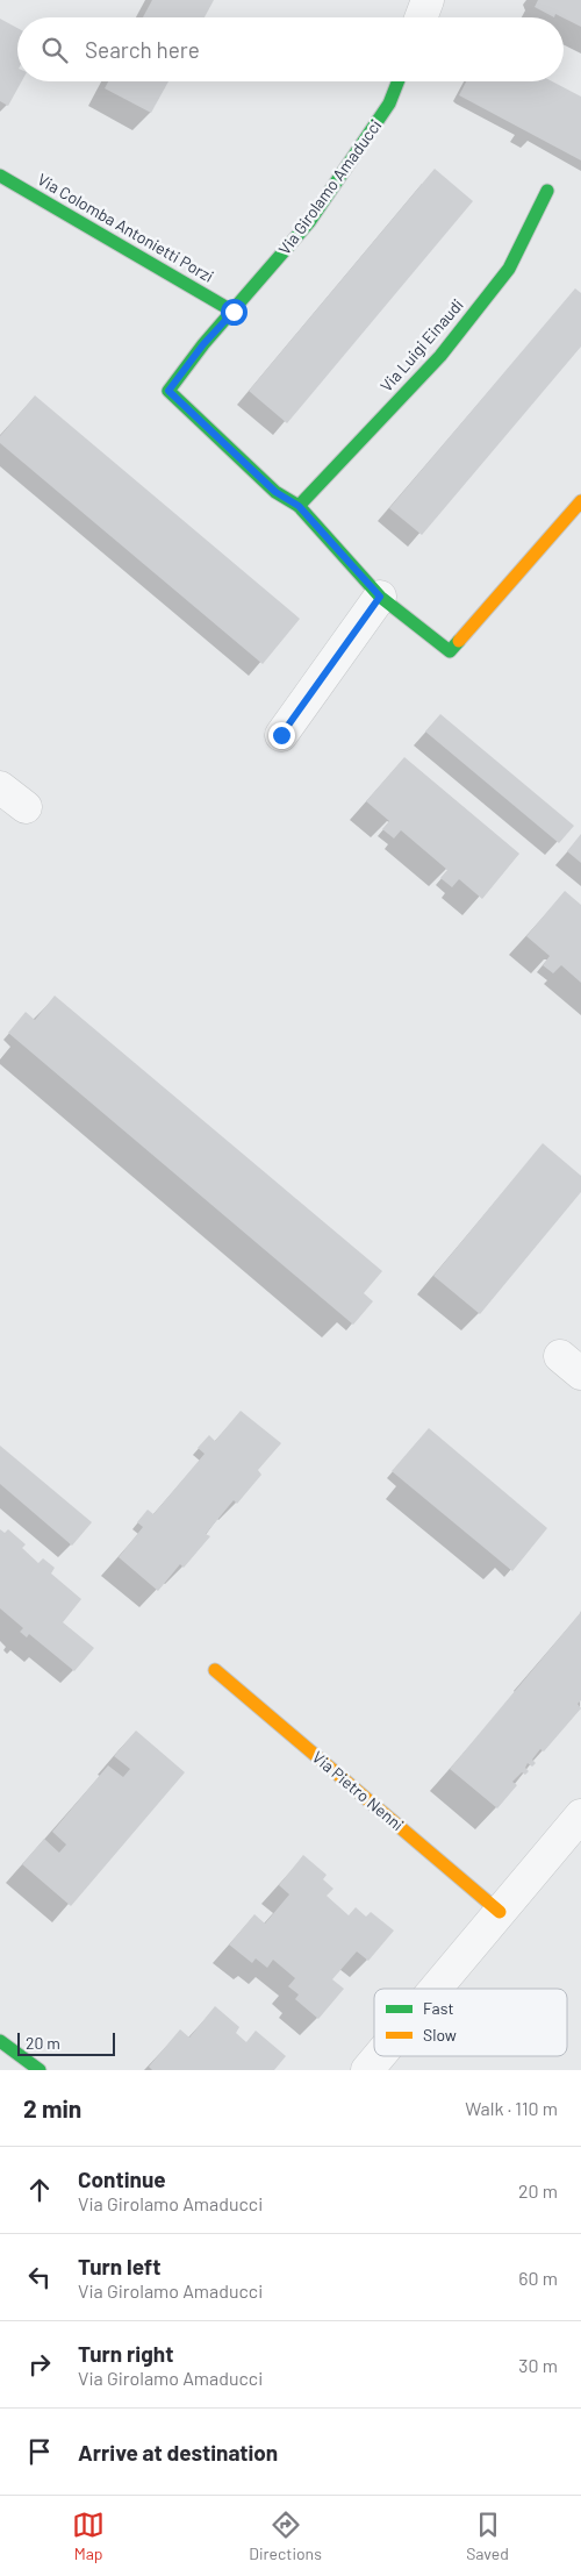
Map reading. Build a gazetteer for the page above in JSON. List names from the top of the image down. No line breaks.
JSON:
{"streets":{"street":["Via Girolamo Amaducci","Via Colomba Antonietti Porzi","Via Luigi Einaudi","Via Pietro Nenni"]},"crossings":[["Via Girolamo Amaducci","Via Colomba Antonietti Porzi"],["Via Girolamo Amaducci","Via Luigi Einaudi"]],"legend":["Fast","Slow"],"scale_bar":"20 m","page":{"search":"Search here","scale":"20 m","heading":["2 min","Walk · 110 m"],"list":[["Continue","Via Girolamo Amaducci","20 m"],["Turn left","Via Girolamo Amaducci","60 m"],["Turn right","Via Girolamo Amaducci","30 m"],"Arrive at destination"],"nav":["Map","Directions","Saved"]}}
